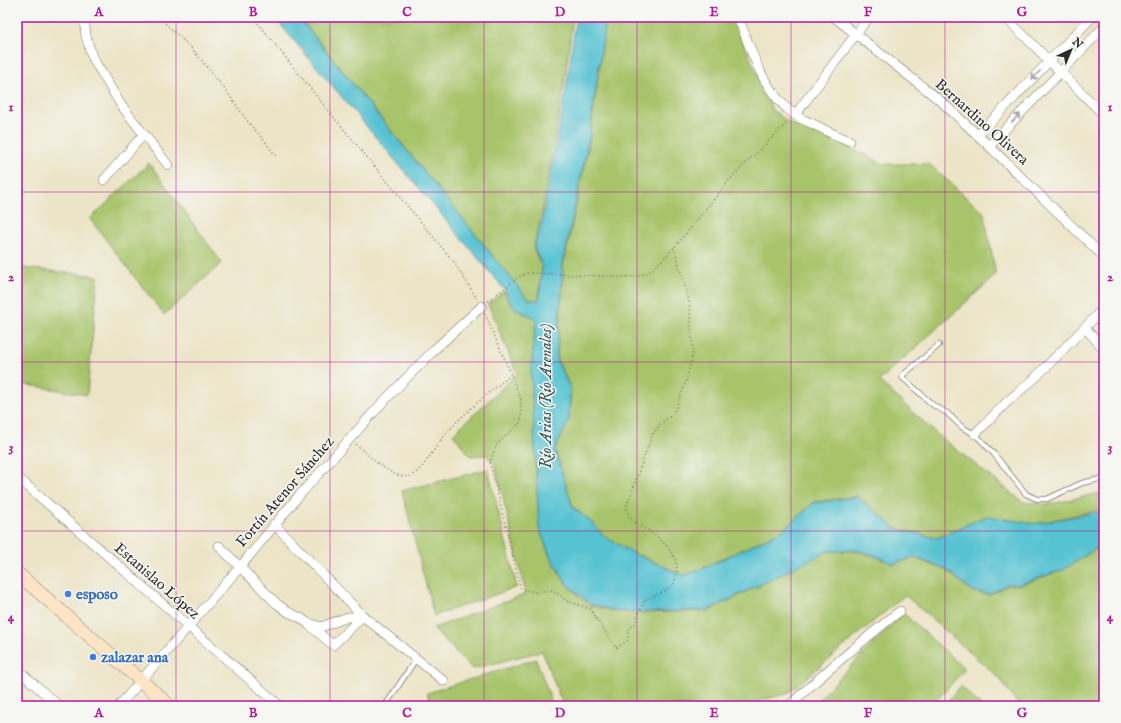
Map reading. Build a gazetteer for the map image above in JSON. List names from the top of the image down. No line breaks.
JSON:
{"streets":{"street":["Bernardino Olivera","Fortín Atenor Sánchez","Estanislao López"]},"crossings":[["Fortín Atenor Sánchez","Estanislao López"]],"water":["Río Arias (Río Arenales)"],"places":["esposo","zalazar ana"],"north":"top right","grid":{"columns":["A","B","C","D","E","F","G"],"rows":["1","2","3","4"]}}
